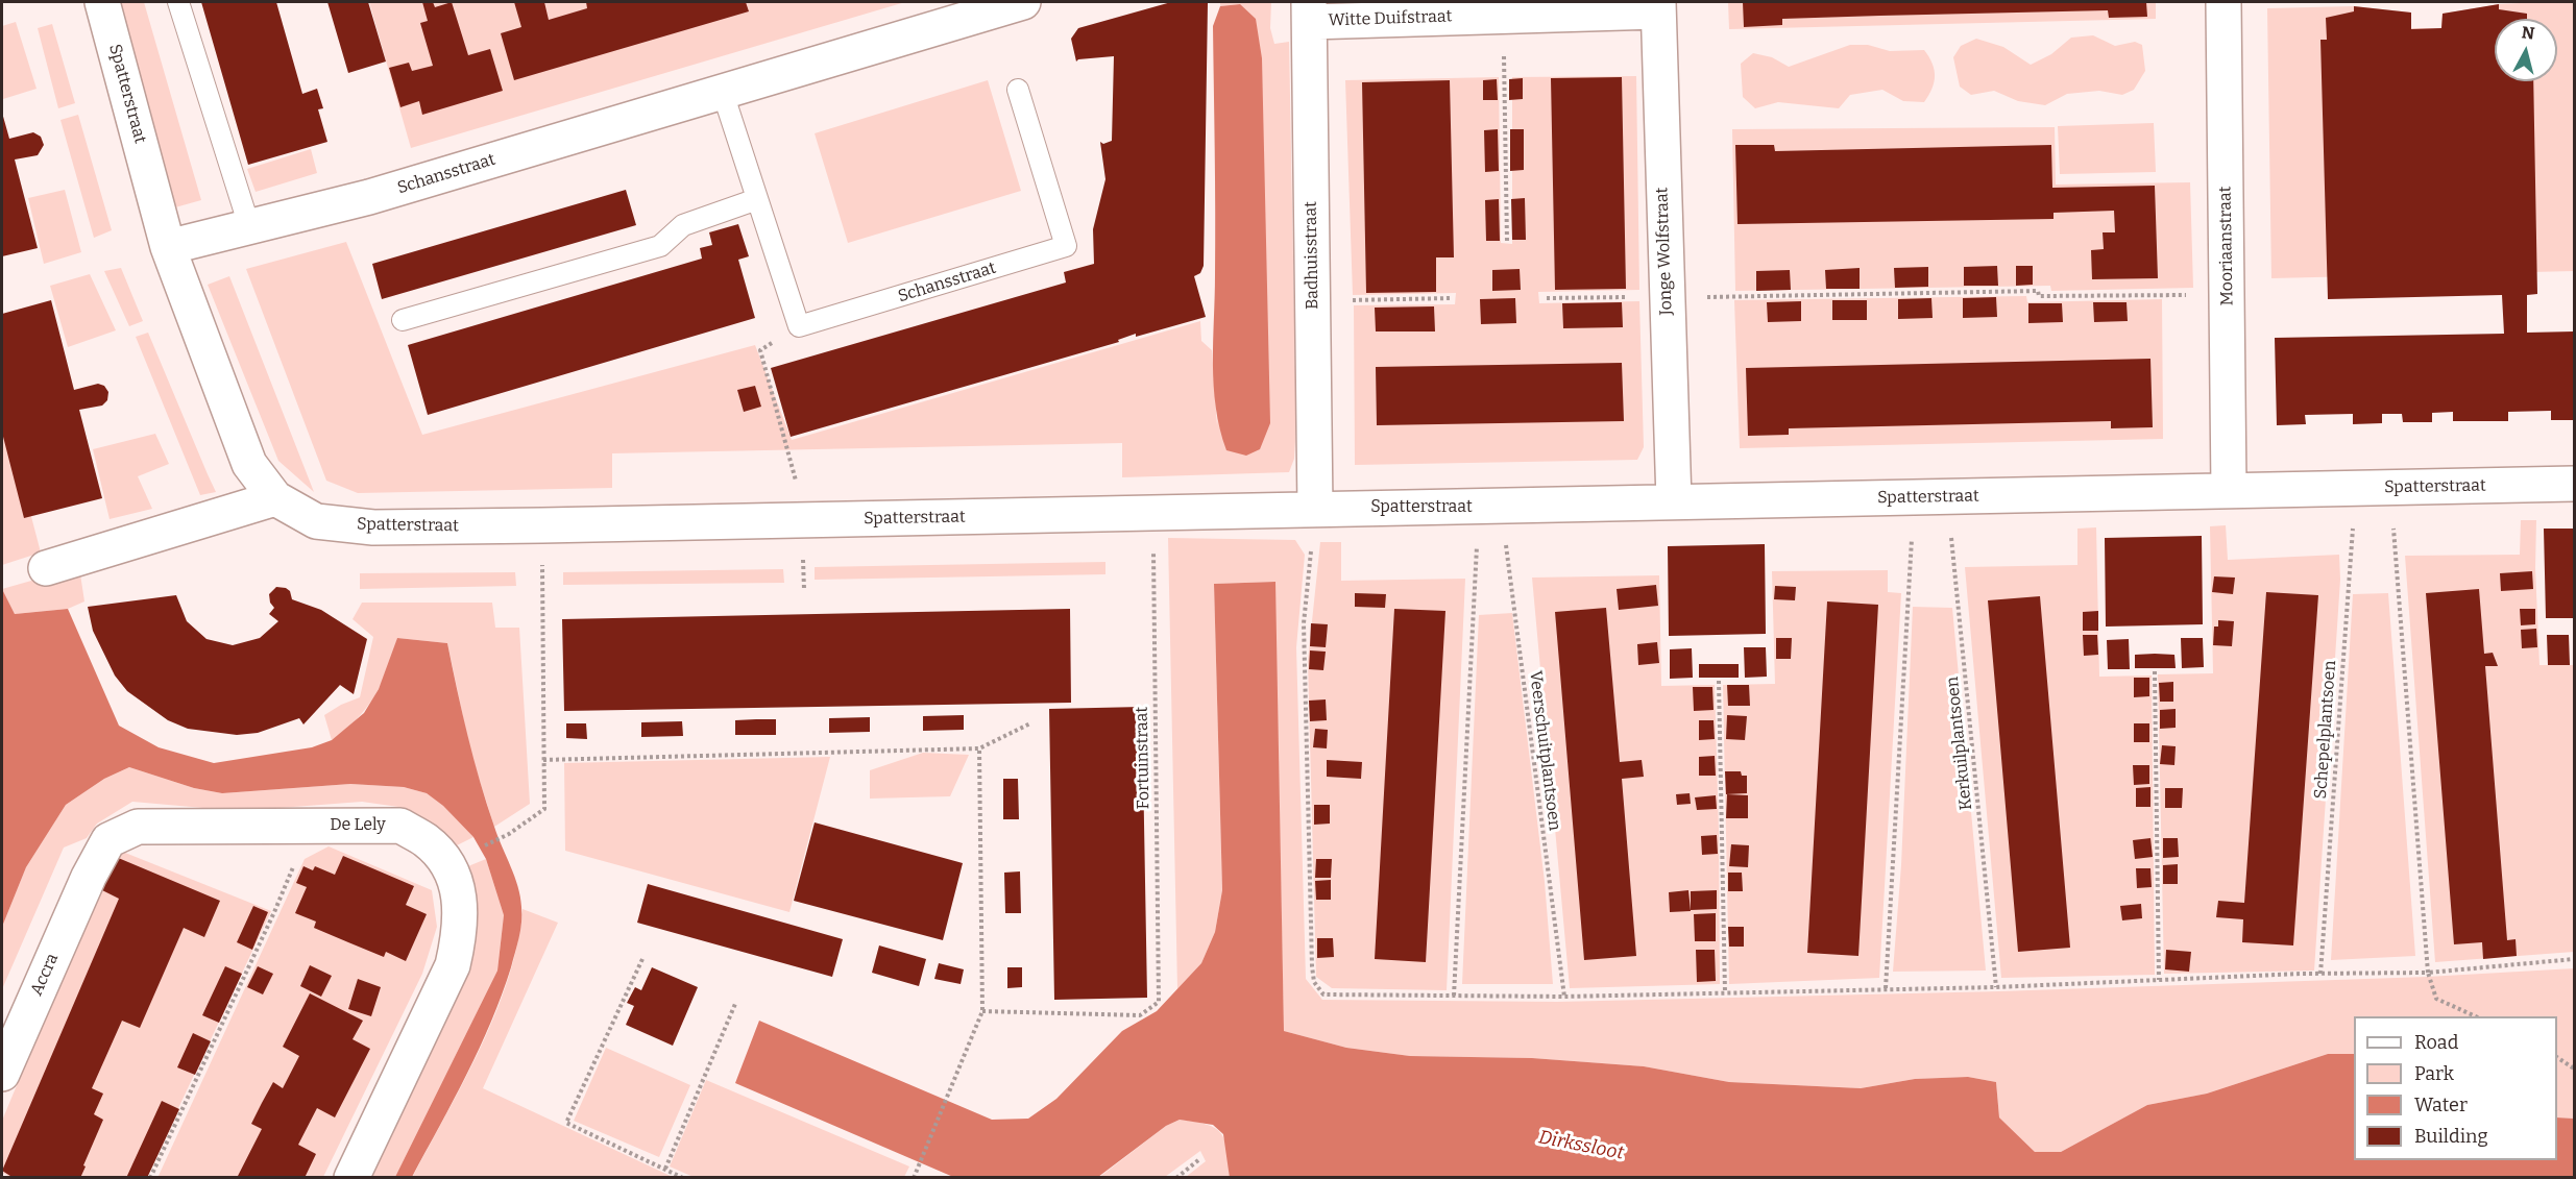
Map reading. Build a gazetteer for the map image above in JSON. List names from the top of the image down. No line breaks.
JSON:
{"streets":{"street":["Witte Duifstraat","Spatterstraat","Schansstraat","Mooriaanstraat","Jonge Wolfstraat","Badhuisstraat","De Lely","Accra"],"path":["Schepelplantsoen","Kerkuilplantsoen","Veerschuitplantsoen","Fortuinstraat"]},"crossings":[["Witte Duifstraat","Jonge Wolfstraat"],["Witte Duifstraat","Badhuisstraat"],["Spatterstraat","Schansstraat"],["Spatterstraat","Mooriaanstraat"],["Spatterstraat","Jonge Wolfstraat"],["Spatterstraat","Badhuisstraat"],["Spatterstraat","Schepelplantsoen"],["Spatterstraat","Kerkuilplantsoen"],["Spatterstraat","Veerschuitplantsoen"],["Spatterstraat","Fortuinstraat"],["De Lely","Accra"]],"water":["Dirkssloot"],"legend":["Road","Park","Water","Building"],"north":"top"}
